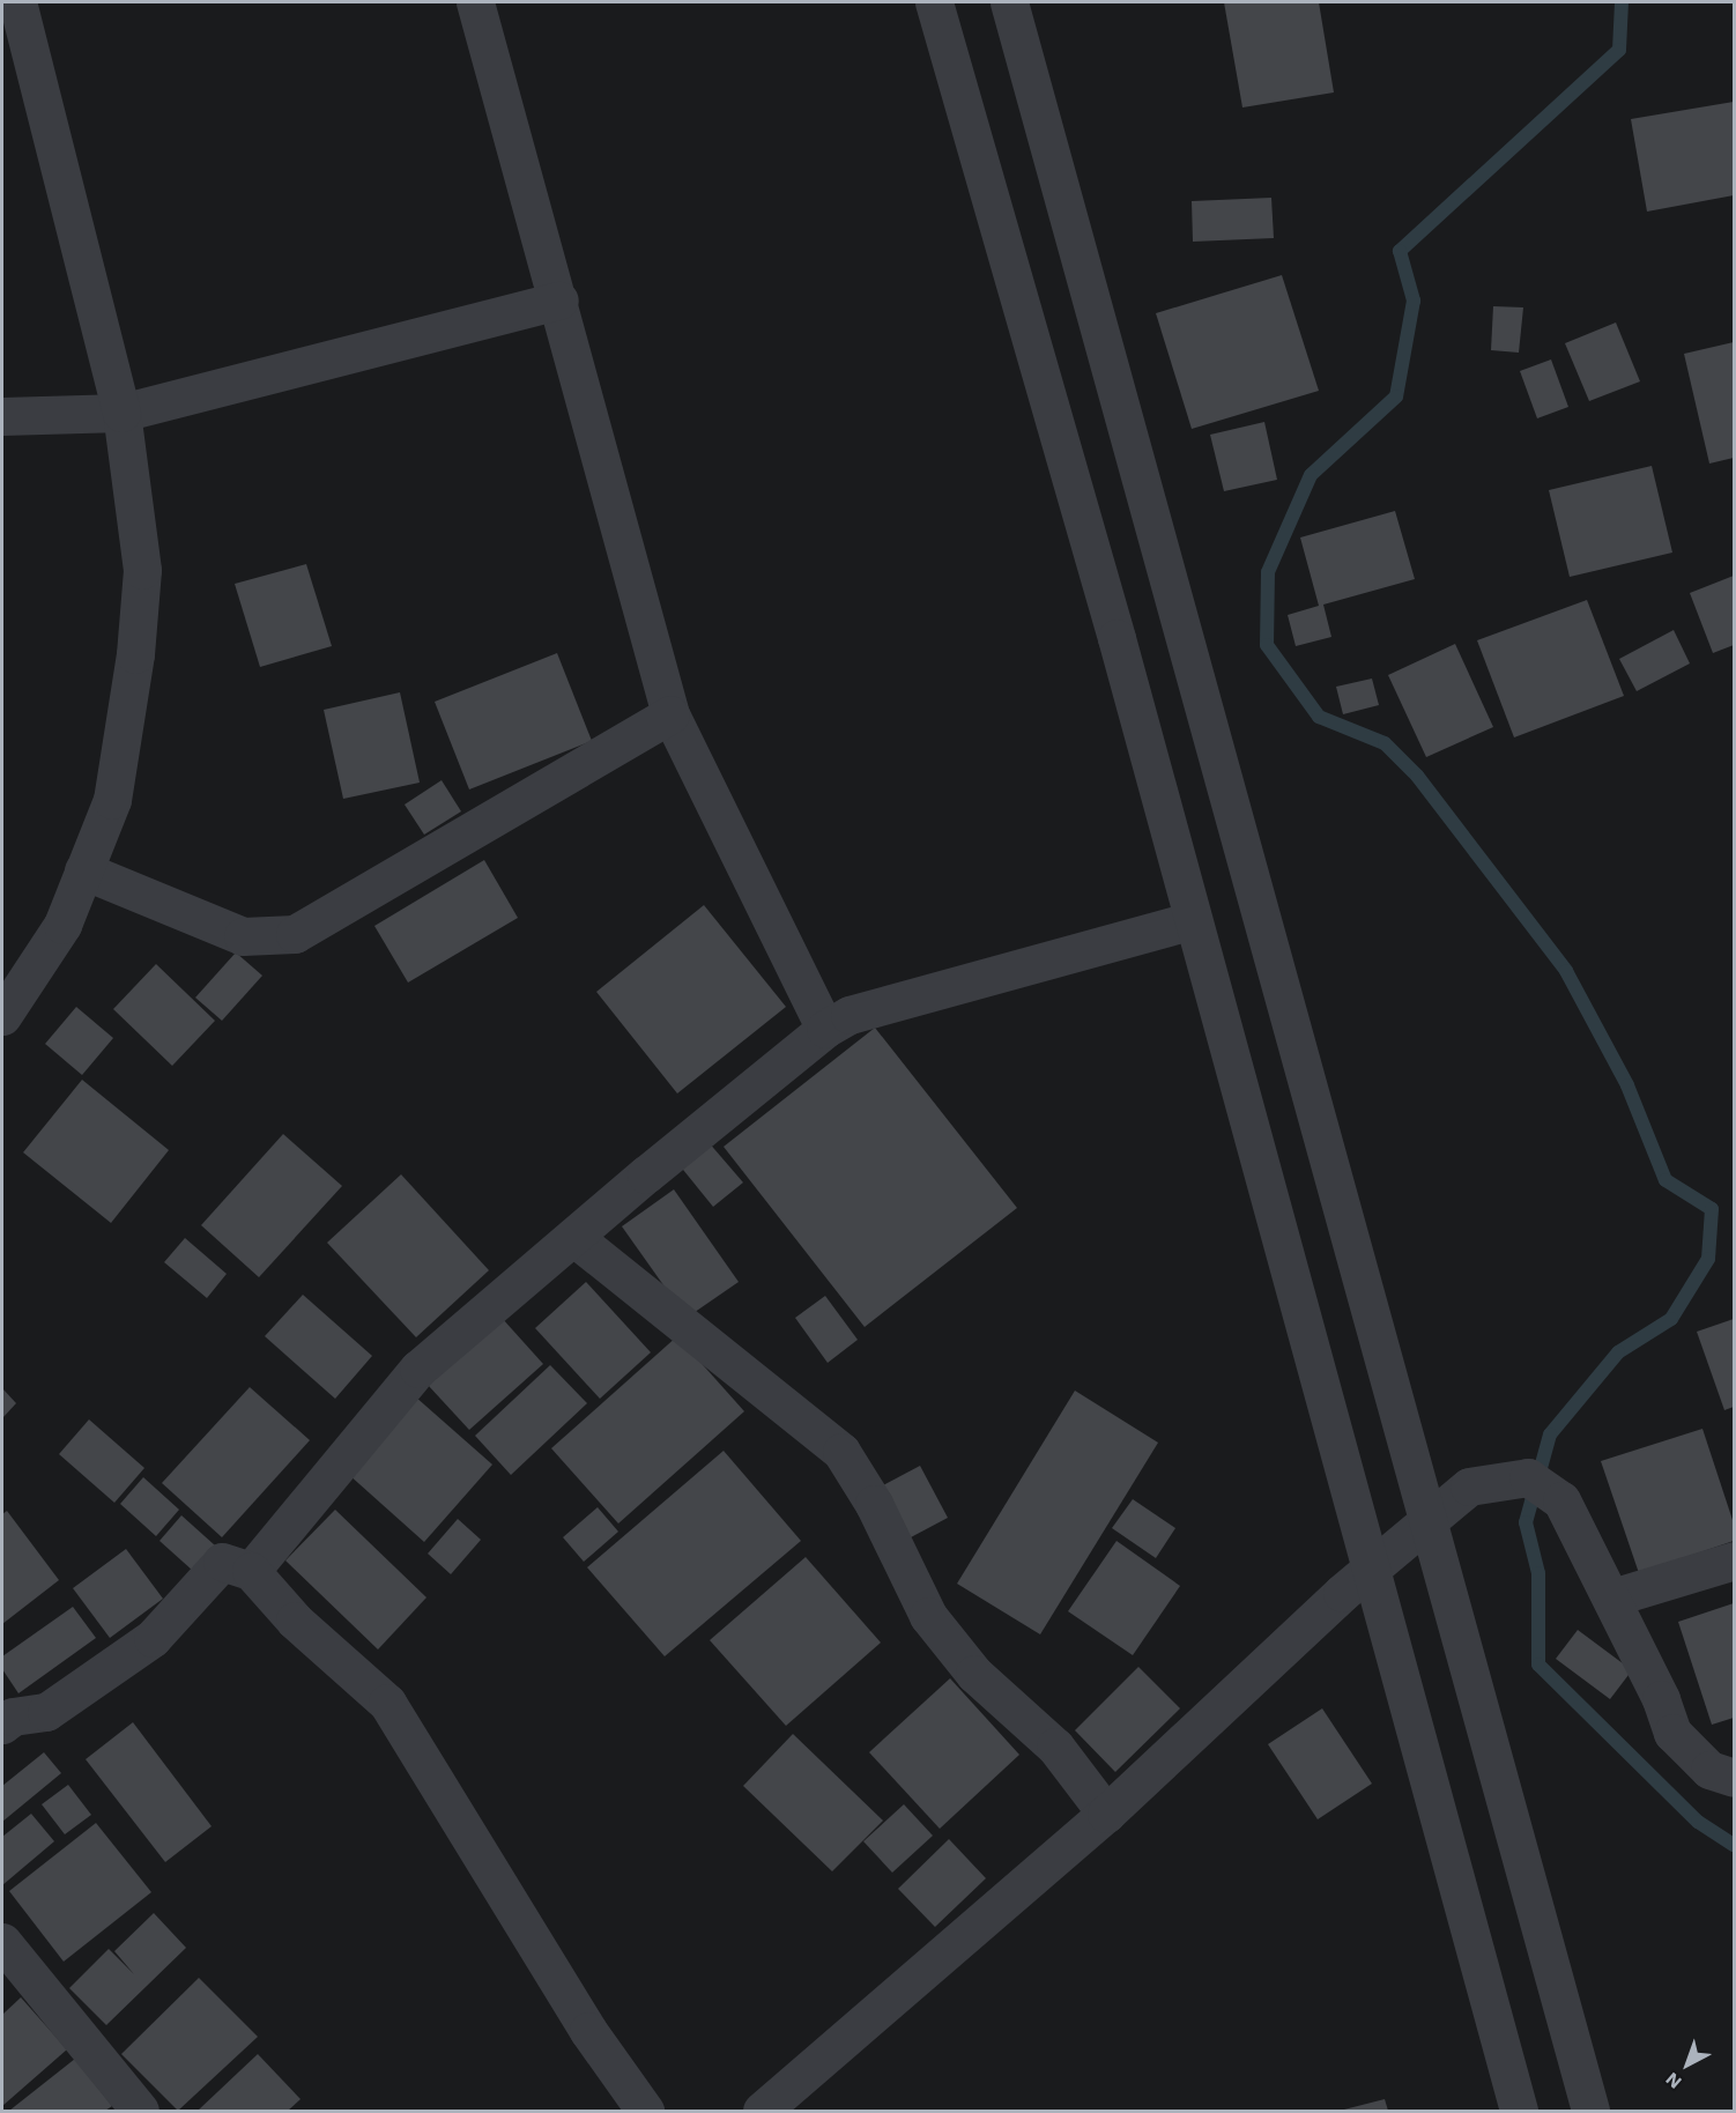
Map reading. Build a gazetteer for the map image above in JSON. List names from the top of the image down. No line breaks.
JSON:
{"north":"bottom left"}
